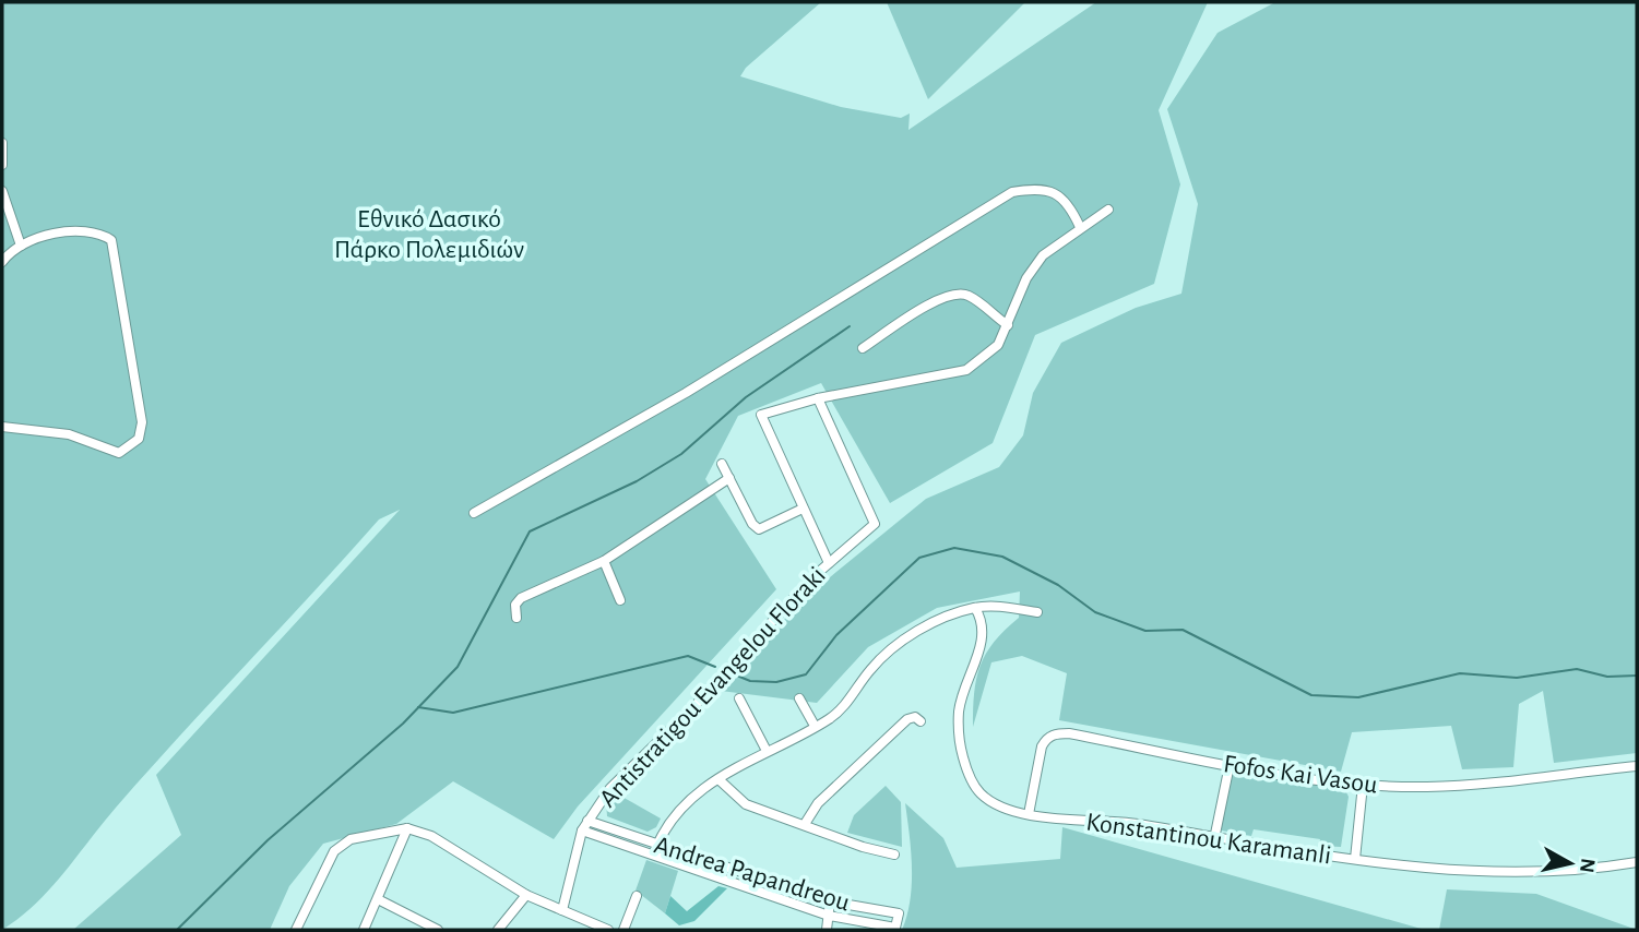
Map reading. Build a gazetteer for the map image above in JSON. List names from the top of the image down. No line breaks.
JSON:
{"streets":{"street":["Antistratigou Evangelou Floraki","Fofos Kai Vasou","Konstantinou Karamanli","Andrea Papandreou"]},"crossings":[["Antistratigou Evangelou Floraki","Andrea Papandreou"],["Fofos Kai Vasou","Konstantinou Karamanli"]],"parks":["Εθνικό Δασικό Πάρκο Πολεμιδιών"],"north":"right"}
